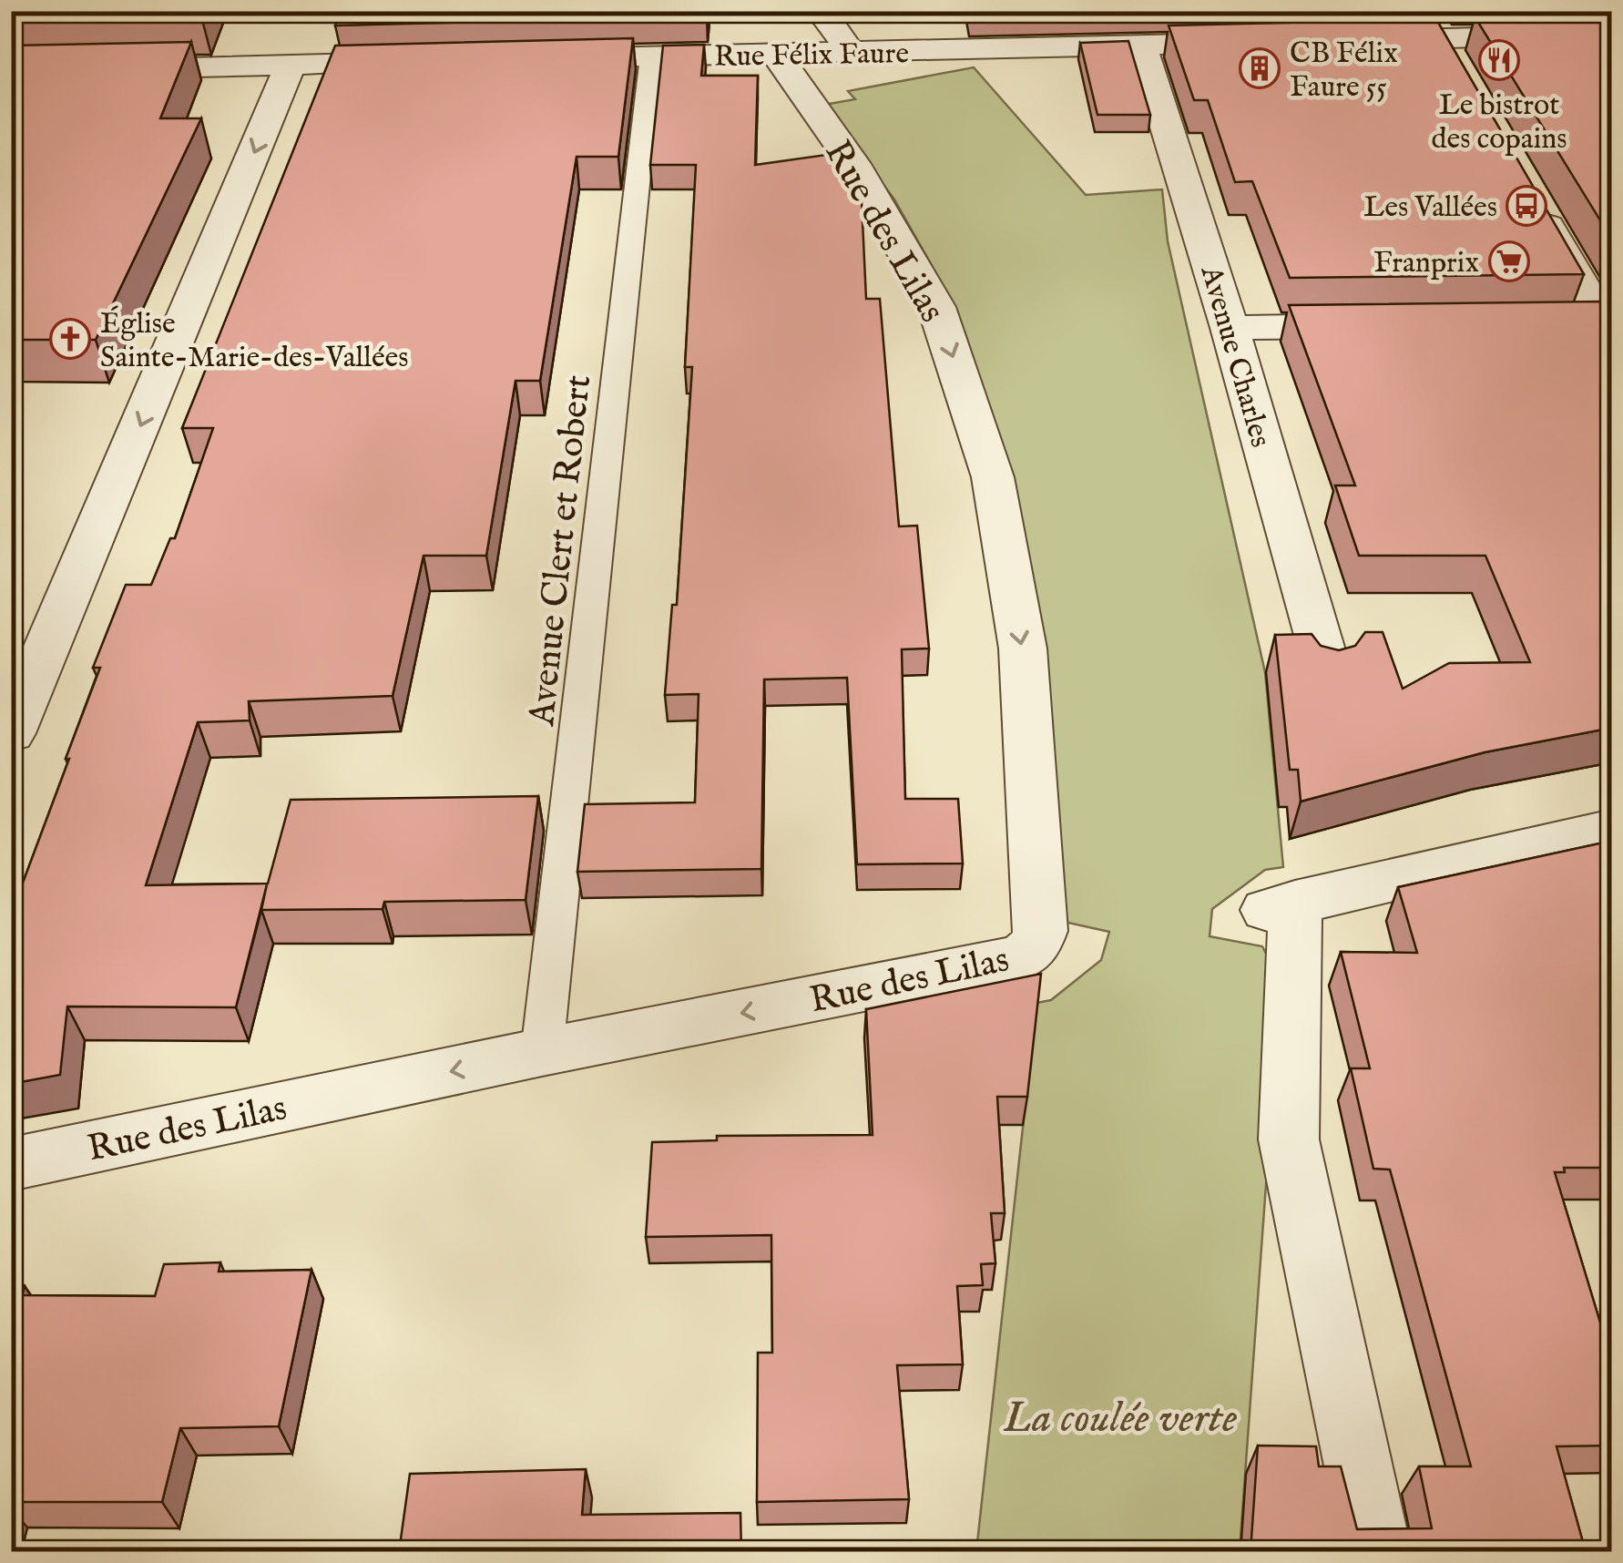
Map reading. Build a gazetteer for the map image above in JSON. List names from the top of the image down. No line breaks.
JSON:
{"streets":{"street":["Rue Félix Faure","Rue des Lilas","Avenue Charles"],"lane":["Avenue Clert et Robert"]},"crossings":[["Rue Félix Faure","Rue des Lilas"],["Rue Félix Faure","Avenue Charles"],["Rue Félix Faure","Avenue Clert et Robert"],["Rue des Lilas","Avenue Clert et Robert"]],"parks":["La coulée verte"],"places":{"restaurant":["Le bistrot des copains"],"building":["CB Félix Faure 55"],"bus stop":["Les Vallées"],"supermarket":["Franprix"],"church":["Église Sainte-Marie-des-Vallées"]}}
